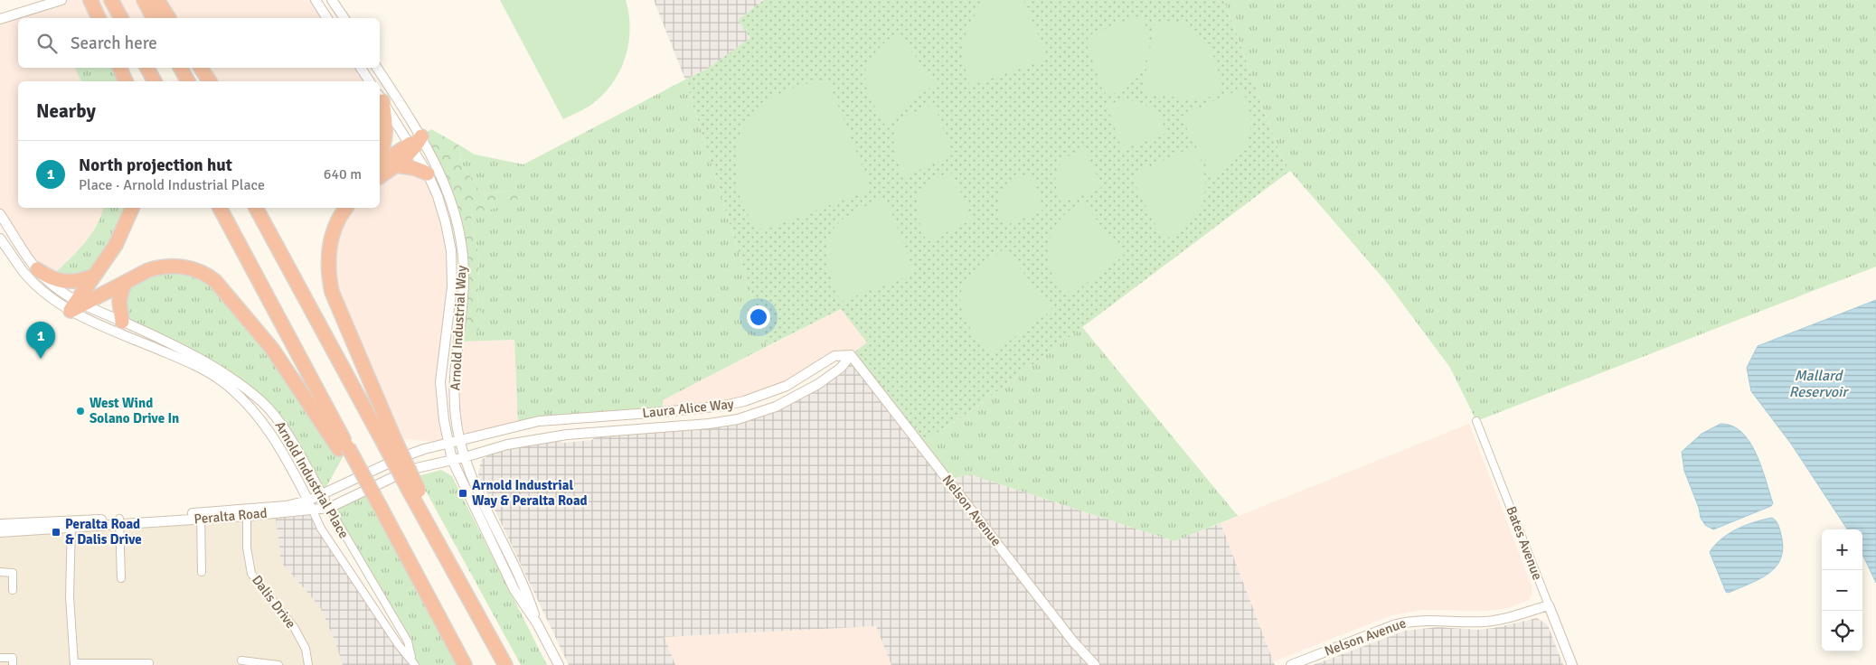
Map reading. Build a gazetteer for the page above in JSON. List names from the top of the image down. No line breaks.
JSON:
{"streets":{"street":["Arnold Industrial Way","Laura Alice Way","Arnold Industrial Place","Nelson Avenue","Peralta Road","Bates Avenue","Dalis Drive"]},"crossings":[["Arnold Industrial Way","Laura Alice Way"],["Arnold Industrial Way","Peralta Road"],["Laura Alice Way","Nelson Avenue"],["Laura Alice Way","Peralta Road"],["Arnold Industrial Place","Peralta Road"],["Nelson Avenue","Bates Avenue"],["Peralta Road","Dalis Drive"]],"water":["Mallard Reservoir"],"places":{"other":["West Wind Solano Drive In"],"transit":["Arnold Industrial Way & Peralta Road","Peralta Road & Dalis Drive"]},"page":{"search":"Search here","heading":"Nearby","list":[{"mark":"1","name":"North projection hut","note":"Place · Arnold Industrial Place","value":"640 m"}],"pins":"1","map_buttons":["+","−"]}}
